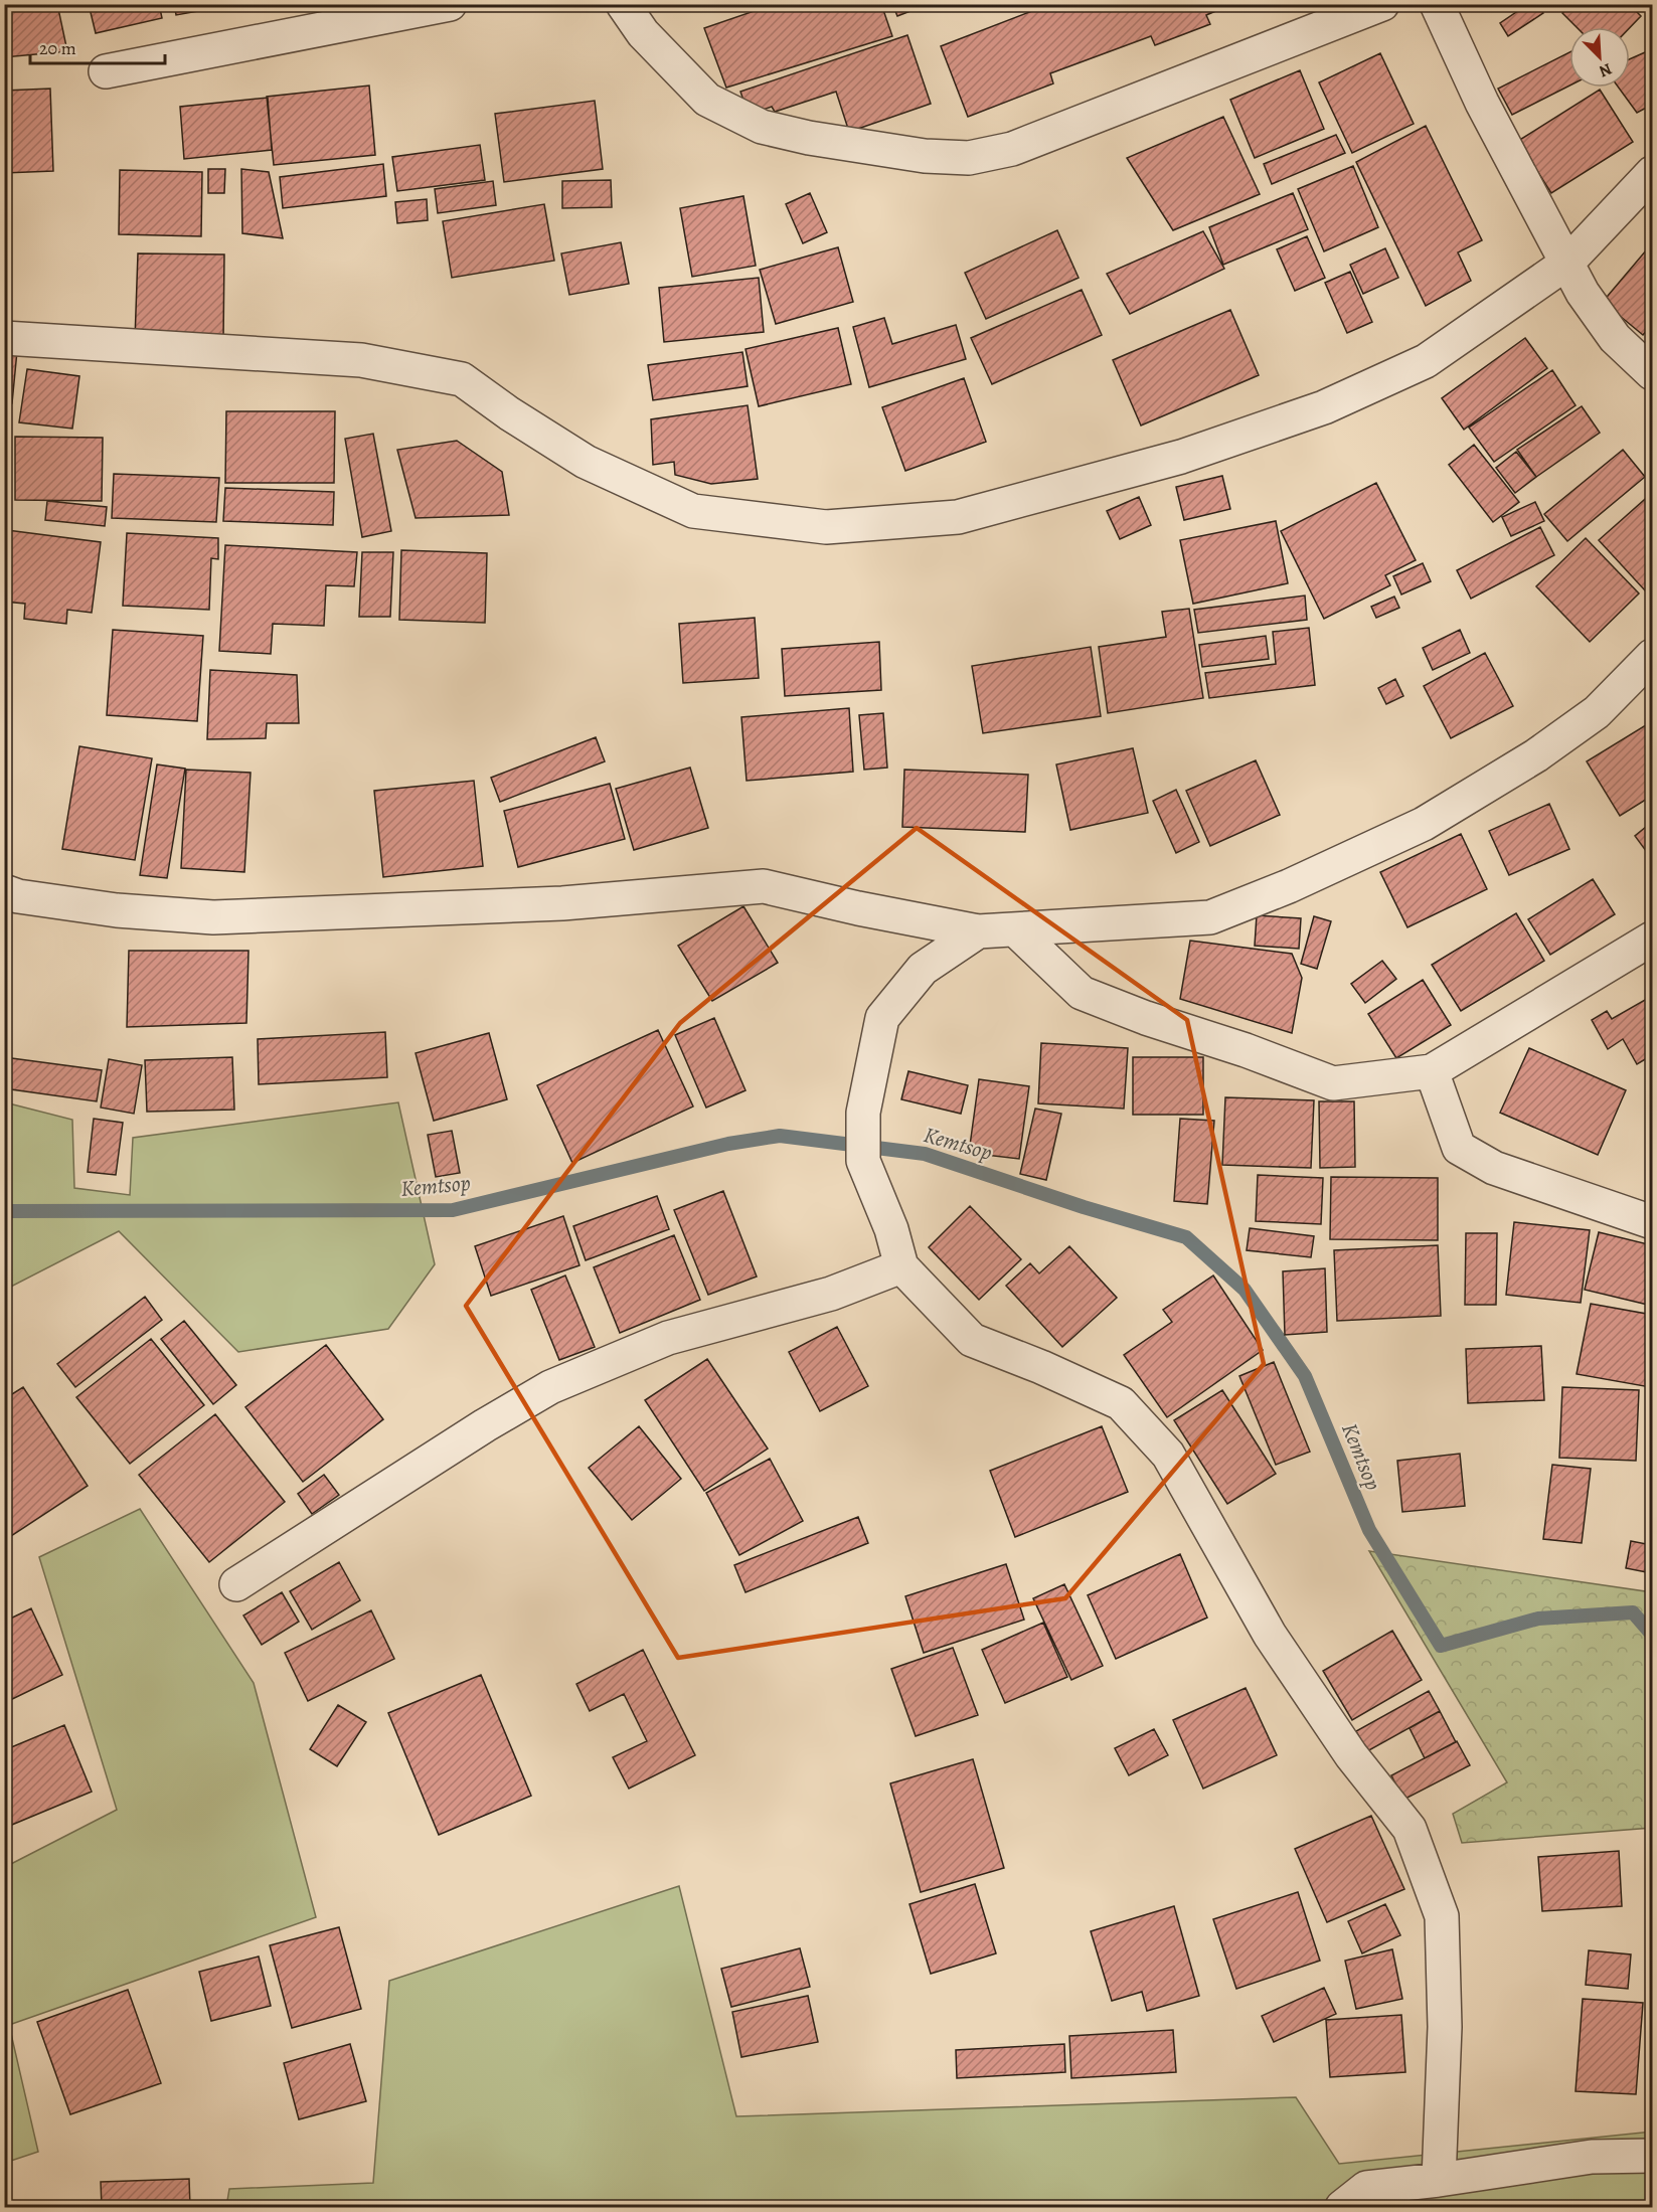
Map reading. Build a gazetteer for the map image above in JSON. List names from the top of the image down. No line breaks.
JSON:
{"water":["Kemtsop"],"scale_bar":"20 m","north":"bottom right"}
